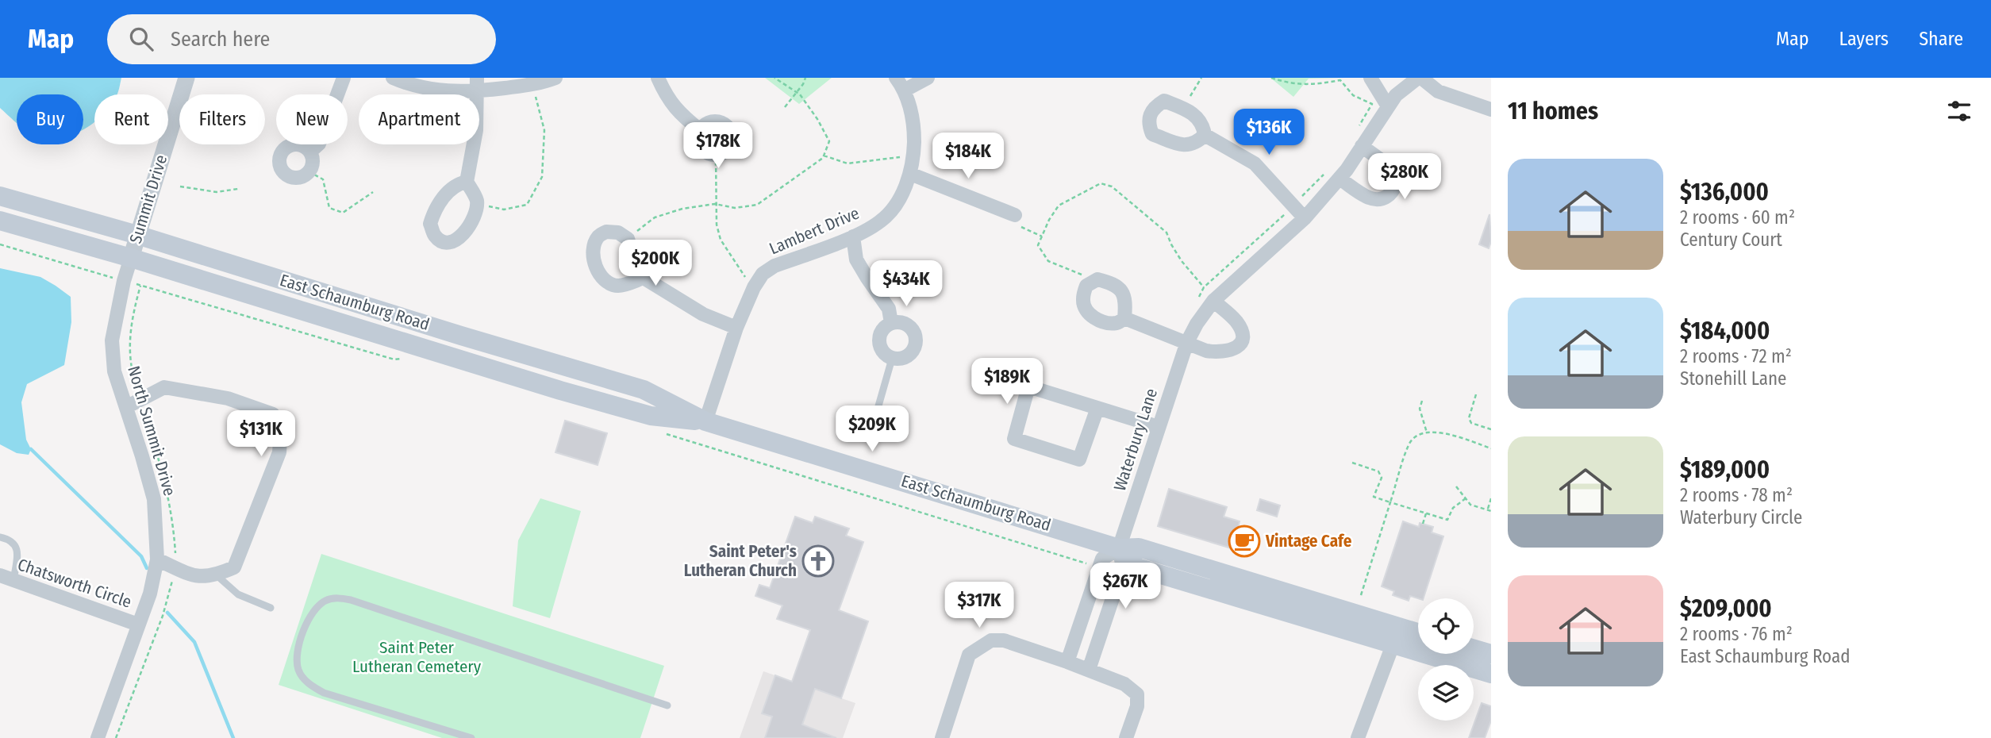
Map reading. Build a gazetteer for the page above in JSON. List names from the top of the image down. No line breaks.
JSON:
{"streets":{"main road":["East Schaumburg Road"],"street":["Summit Drive","Lambert Drive","North Summit Drive","Waterbury Lane","Chatsworth Circle"]},"crossings":[["Summit Drive","East Schaumburg Road"],["Summit Drive","North Summit Drive"],["Lambert Drive","East Schaumburg Road"],["East Schaumburg Road","North Summit Drive"],["East Schaumburg Road","Waterbury Lane"],["North Summit Drive","Chatsworth Circle"]],"parks":["Saint Peter Lutheran Cemetery"],"places":{"cafe":["Vintage Cafe"],"church":["Saint Peter's Lutheran Church"]},"page":{"header":"Map","search":"Search here","nav":["Map","Layers","Share"],"heading":"11 homes","chip":["Buy","Rent","Filters","New","Apartment"],"price":["$136K","$178K","$184K","$280K","$200K","$434K","$189K","$209K","$131K","$267K","$317K"],"list":[{"name":"$136,000","note":"2 rooms · 60 m² · Century Court"},{"name":"$184,000","note":"2 rooms · 72 m² · Stonehill Lane"},{"name":"$189,000","note":"2 rooms · 78 m² · Waterbury Circle"},{"name":"$209,000","note":"2 rooms · 76 m² · East Schaumburg Road"}]}}
